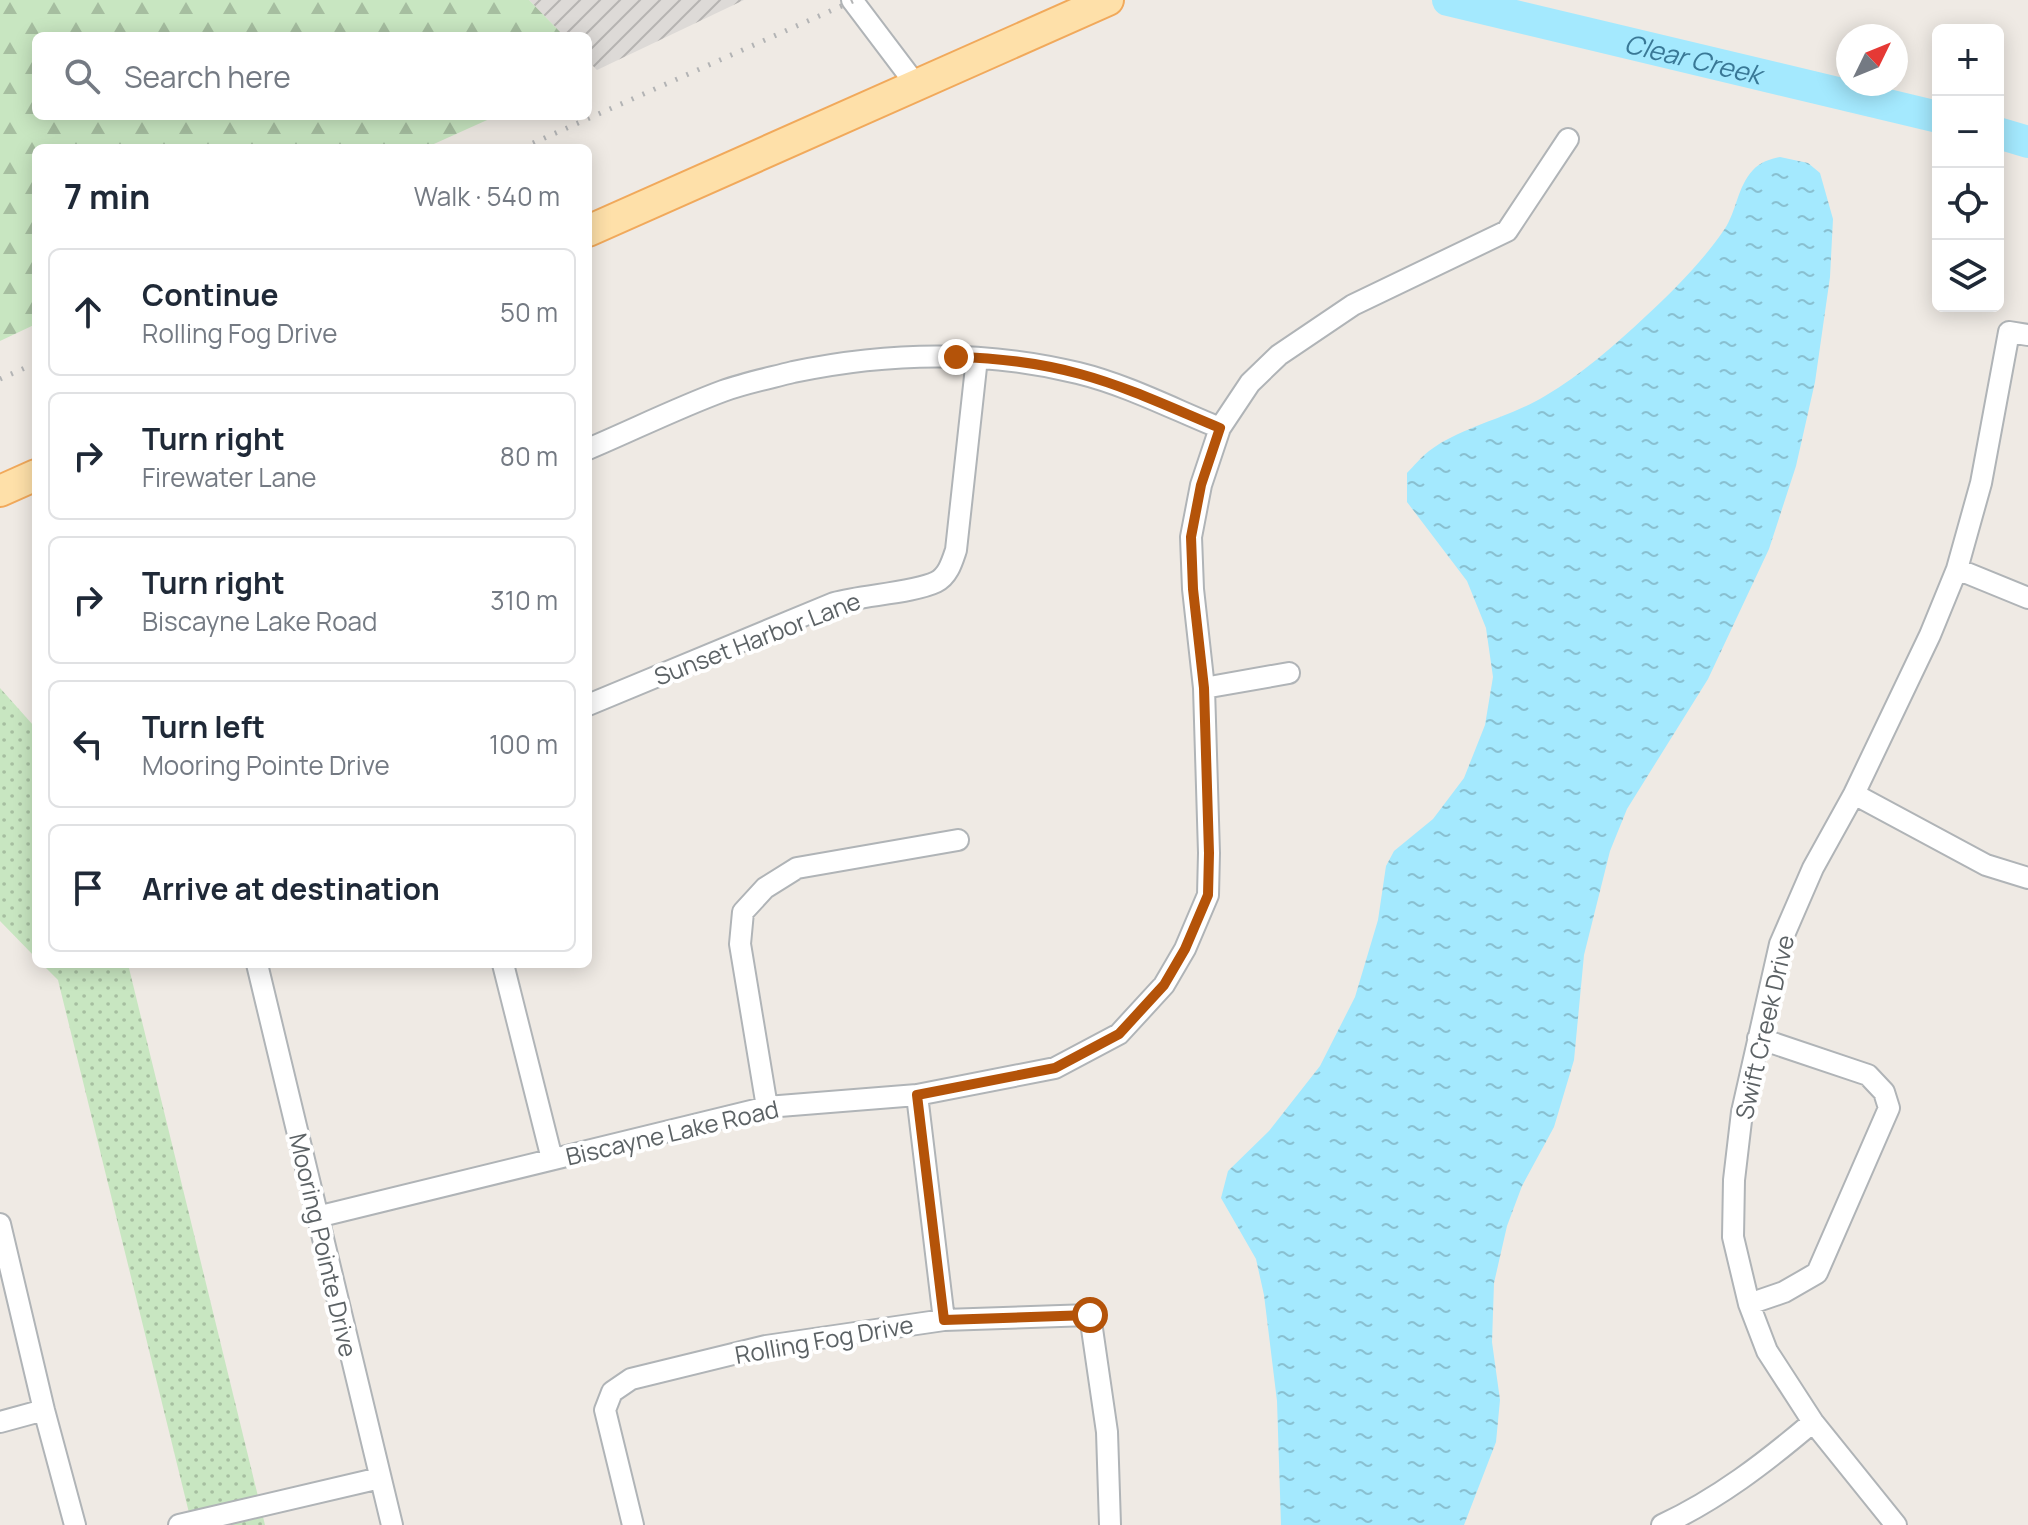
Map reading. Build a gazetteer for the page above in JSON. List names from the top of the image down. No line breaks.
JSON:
{"streets":{"street":["Sunset Harbor Lane","Swift Creek Drive","Biscayne Lake Road","Mooring Pointe Drive","Rolling Fog Drive"]},"crossings":[["Biscayne Lake Road","Mooring Pointe Drive"]],"water":["Clear Creek"],"north":"top right","page":{"map_buttons":["+","−"],"search":"Search here","heading":["7 min","Walk · 540 m"],"list":[["Continue","Rolling Fog Drive","50 m"],["Turn right","Firewater Lane","80 m"],["Turn right","Biscayne Lake Road","310 m"],["Turn left","Mooring Pointe Drive","100 m"],"Arrive at destination"]}}
